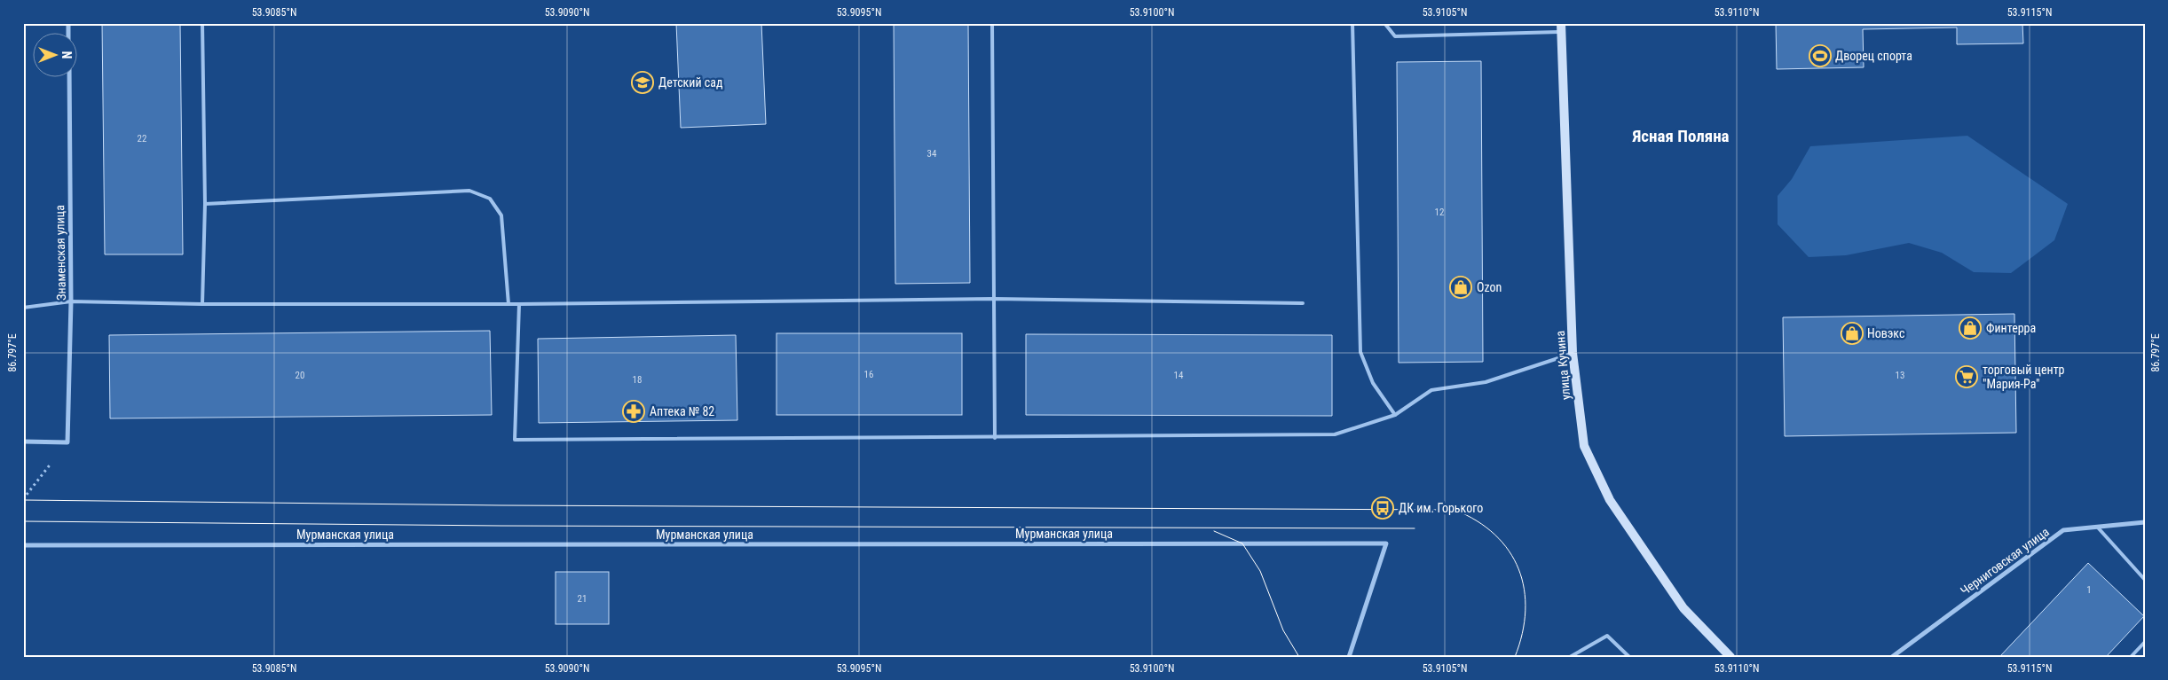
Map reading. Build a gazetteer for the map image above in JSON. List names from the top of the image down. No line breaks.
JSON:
{"streets":{"main road":["улица Кучина"],"street":["Знаменская улица","Мурманская улица","Черниговская улица"]},"districts":["Ясная Поляна"],"places":{"sports":["Дворец спорта"],"school or university":["Детский сад"],"shop":["Ozon","Финтерра","Новэкс"],"supermarket":["торговый центр \"Мария-Ра\""],"pharmacy":["Аптека № 82"],"bus stop":["ДК им. Горького"]},"house_numbers":["22","34","12","16","20","14","13","18","1","21"],"north":"right","coordinates":["53.9085°N","53.9090°N","53.9095°N","53.9100°N","53.9105°N","53.9110°N","53.9115°N","86.797°E"]}
